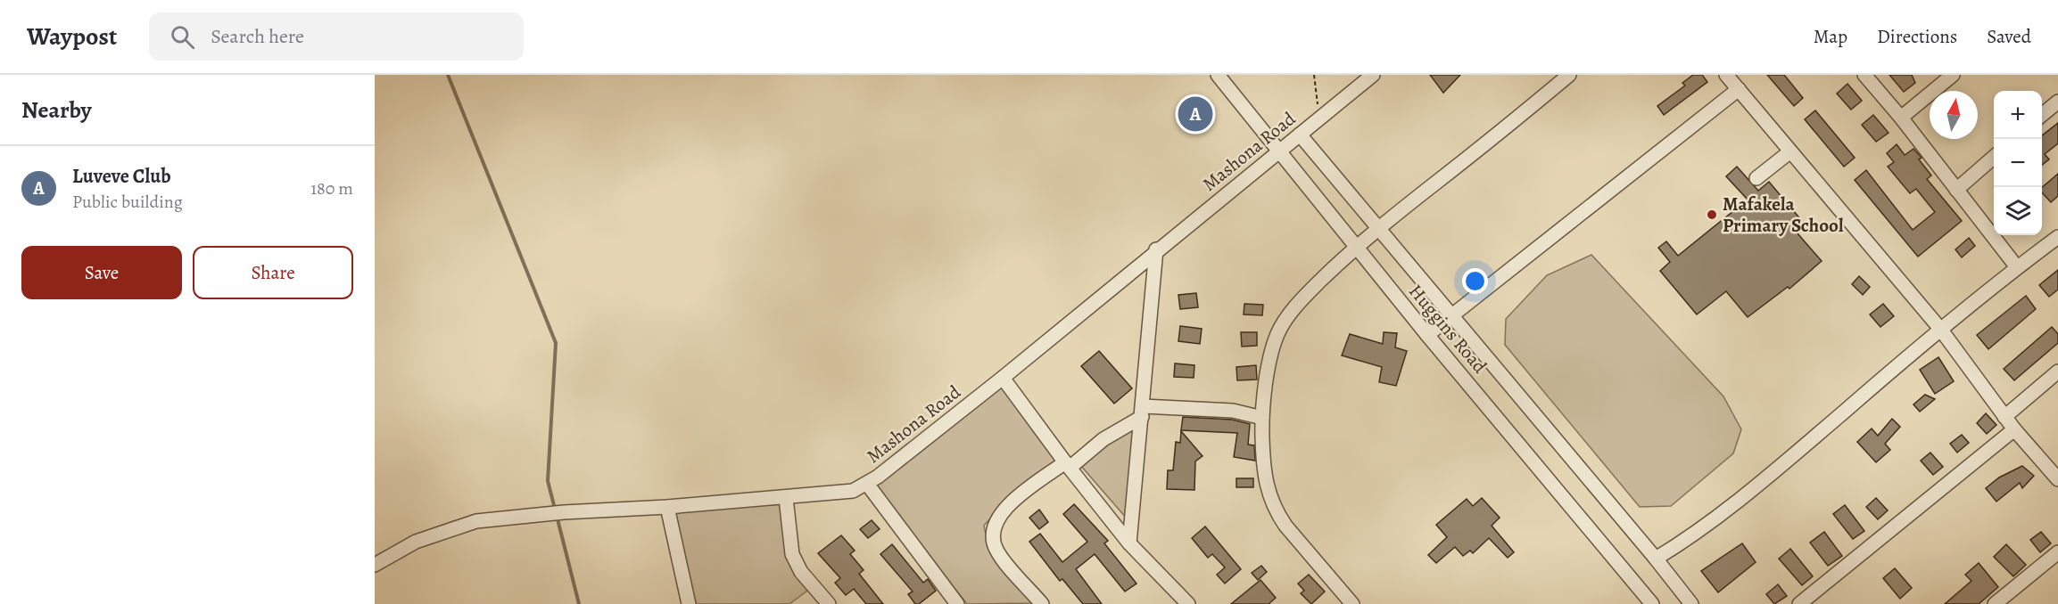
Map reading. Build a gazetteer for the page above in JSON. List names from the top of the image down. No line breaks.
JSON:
{"streets":{"street":["Mashona Road","Huggins Road"]},"crossings":[["Mashona Road","Huggins Road"]],"places":["Mafakela Primary School"],"north":"top","page":{"header":"Waypost","search":"Search here","nav":["Map","Directions","Saved"],"heading":"Nearby","map_buttons":["+","−"],"pins":"A","list":[{"mark":"A","name":"Luveve Club","note":"Public building","value":"180 m"}],"buttons":["Save","Share"]}}
